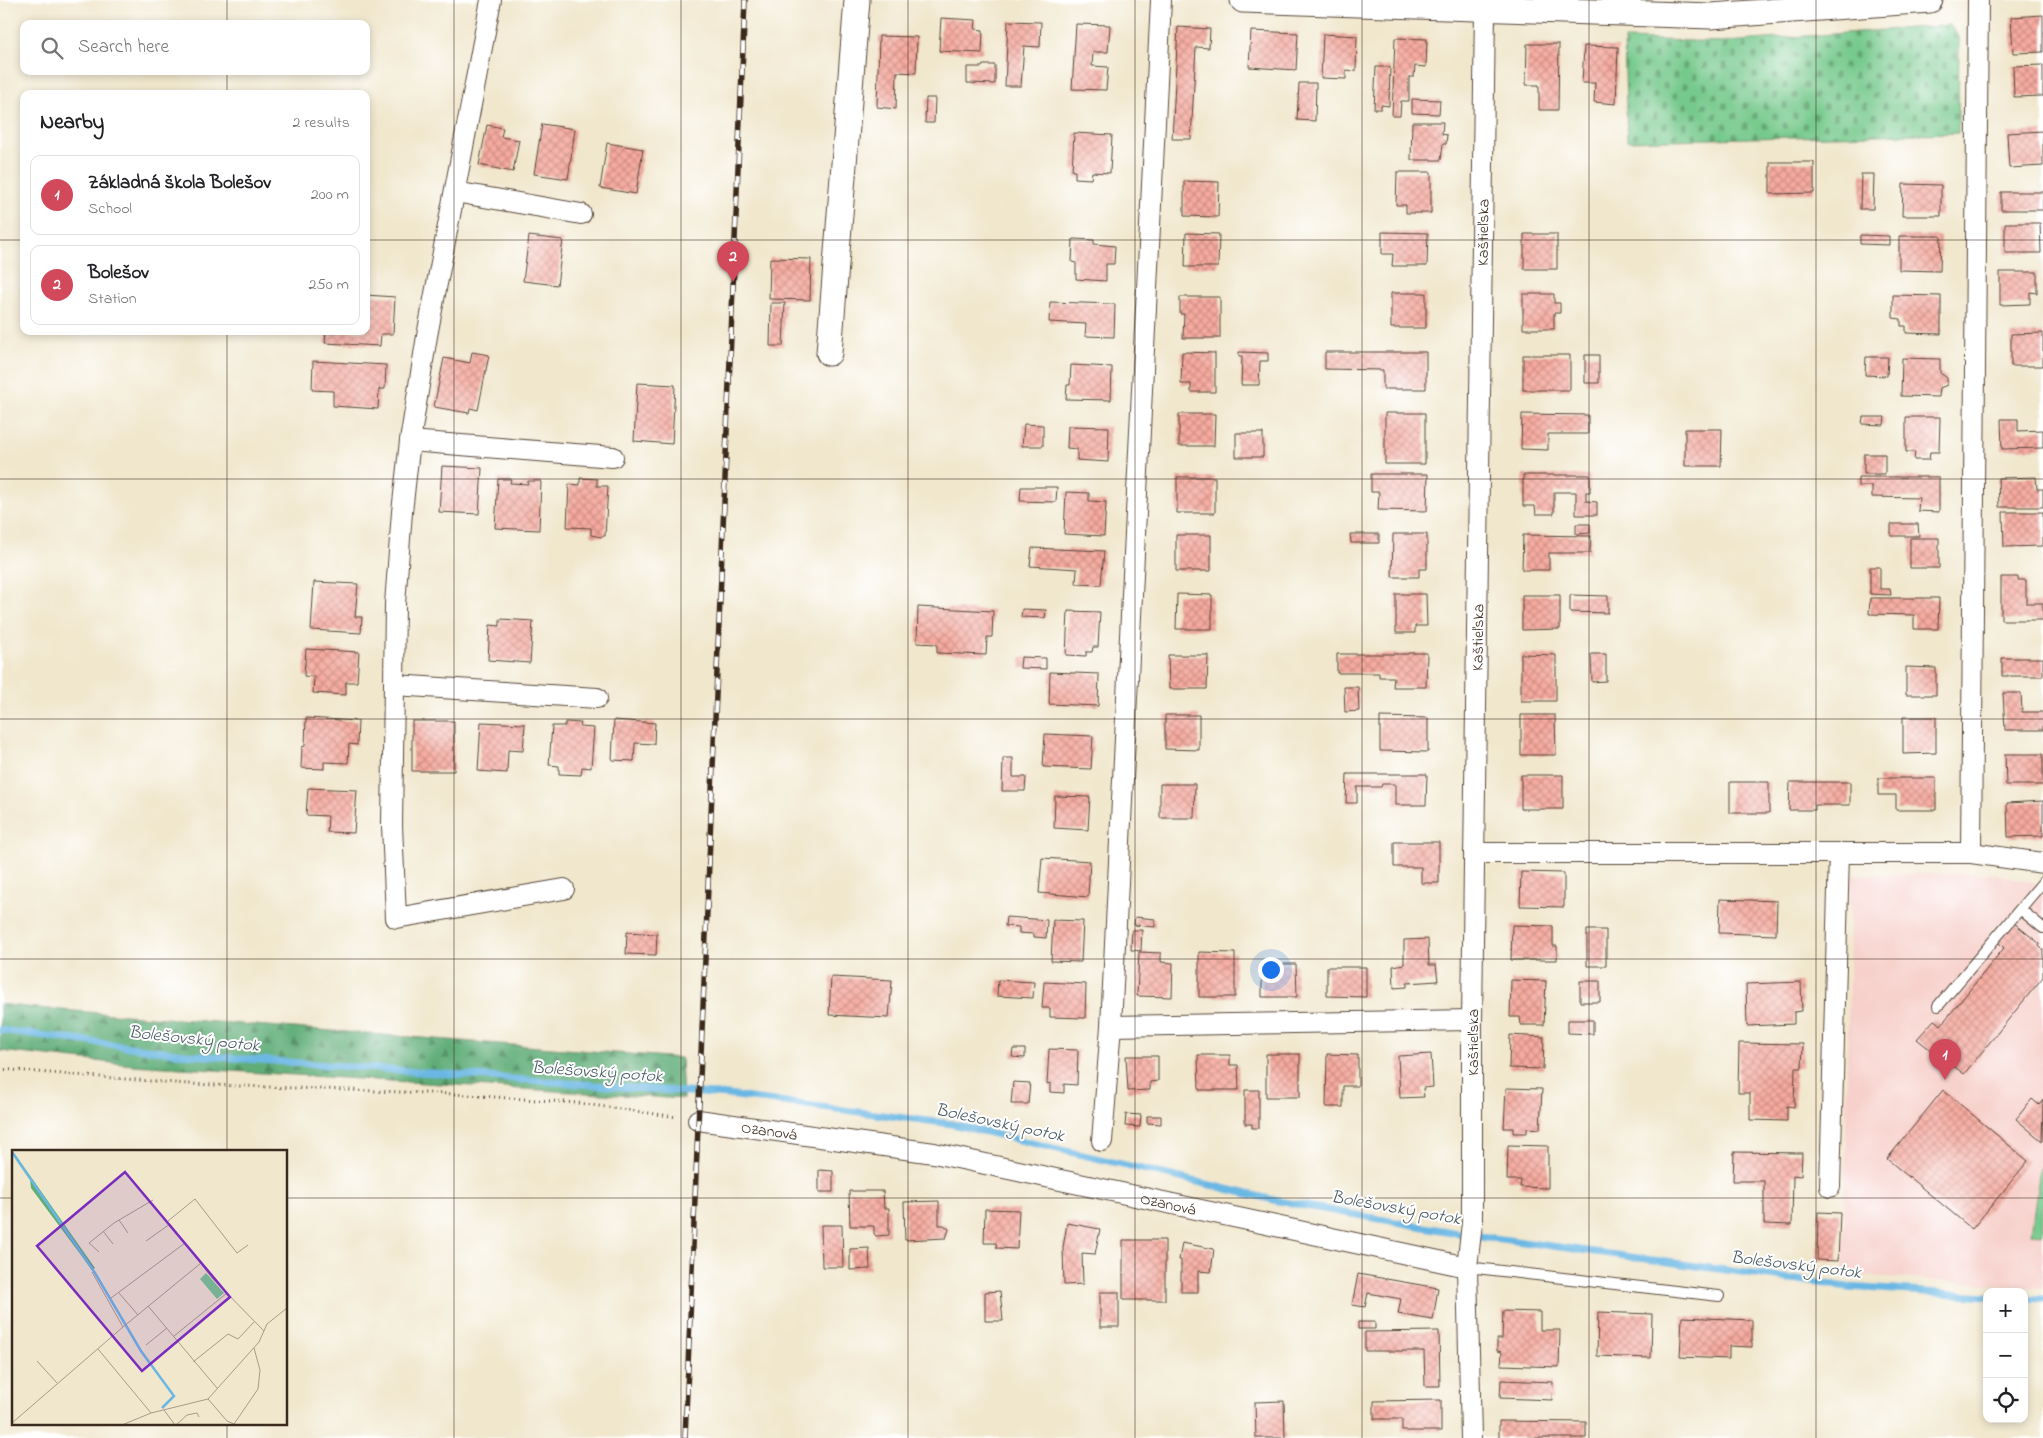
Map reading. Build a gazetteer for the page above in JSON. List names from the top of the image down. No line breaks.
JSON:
{"streets":{"street":["Kaštieľska","Ozanová"]},"crossings":[["Kaštieľska","Ozanová"]],"water":["Bolešovský potok"],"page":{"search":"Search here","heading":["Nearby","2 results"],"list":[{"mark":"1","name":"Základná škola Bolešov","note":"School","value":"200 m"},{"mark":"2","name":"Bolešov","note":"Station","value":"250 m"}],"pins":["2","1"],"map_buttons":["+","−"]}}
